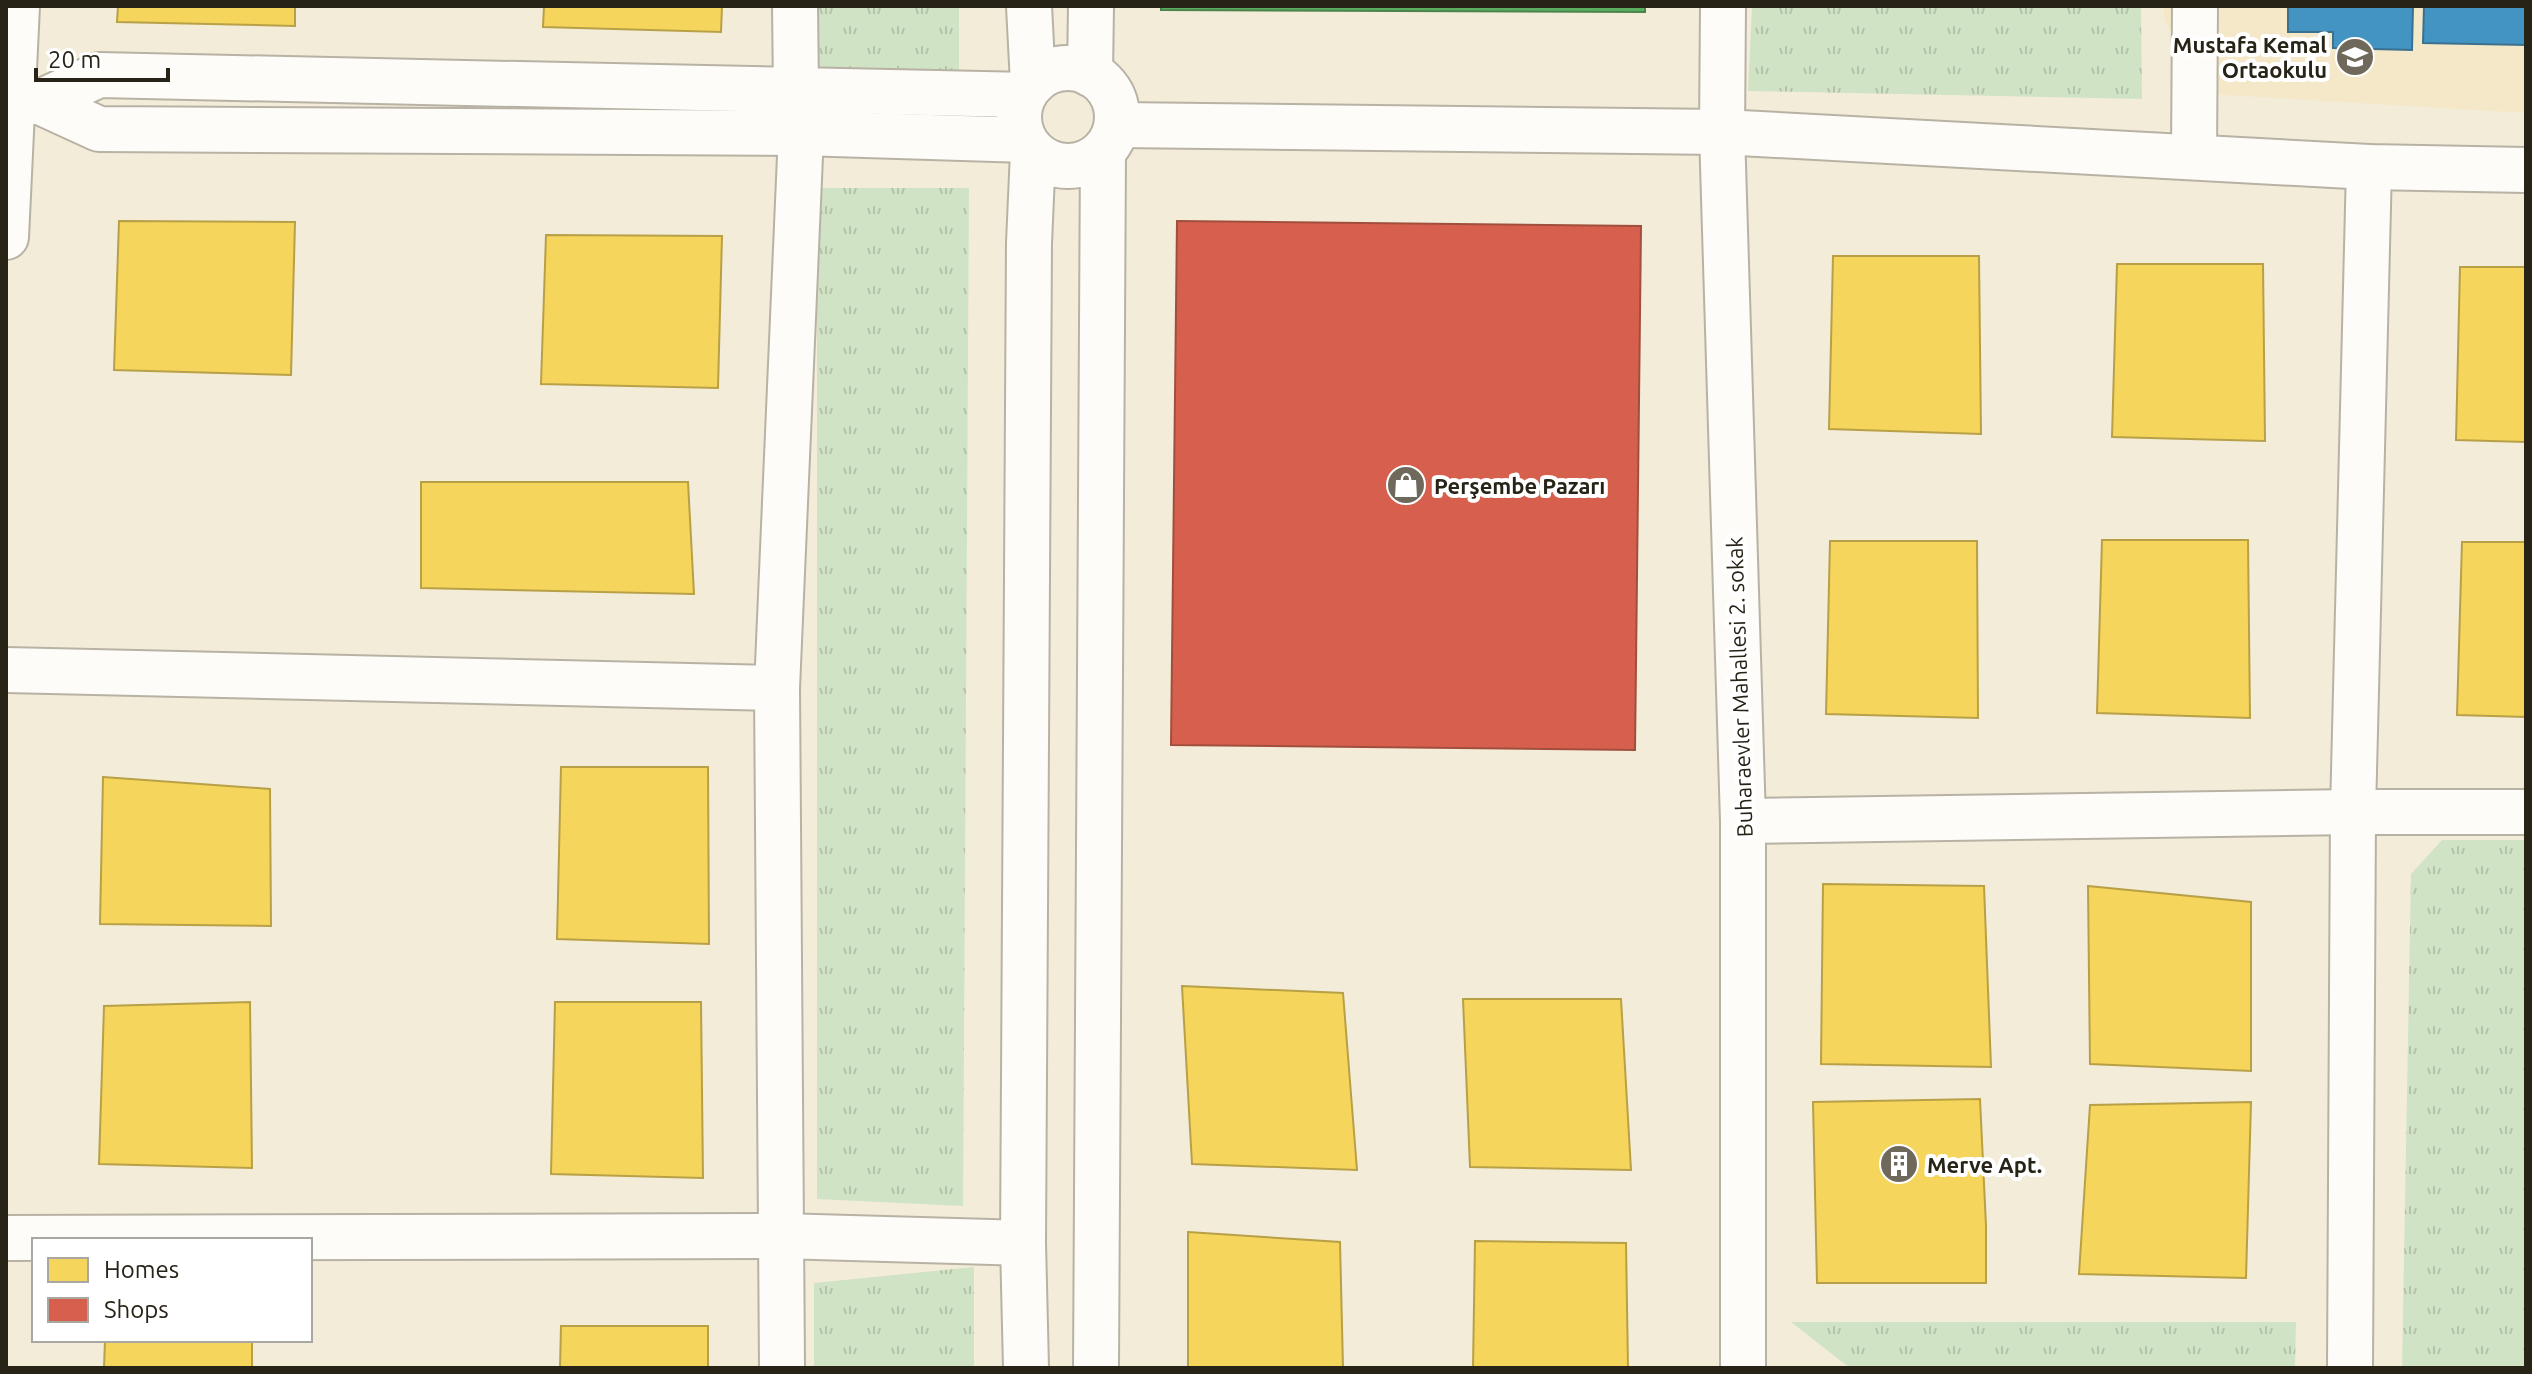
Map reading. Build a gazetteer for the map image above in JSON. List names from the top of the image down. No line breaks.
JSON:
{"streets":{"street":["Buharaevler Mahallesi 2. sokak"]},"places":{"school or university":["Mustafa Kemal Ortaokulu"],"shop":["Perşembe Pazarı"],"building":["Merve Apt."]},"legend":["Homes","Shops"],"scale_bar":"20 m"}
